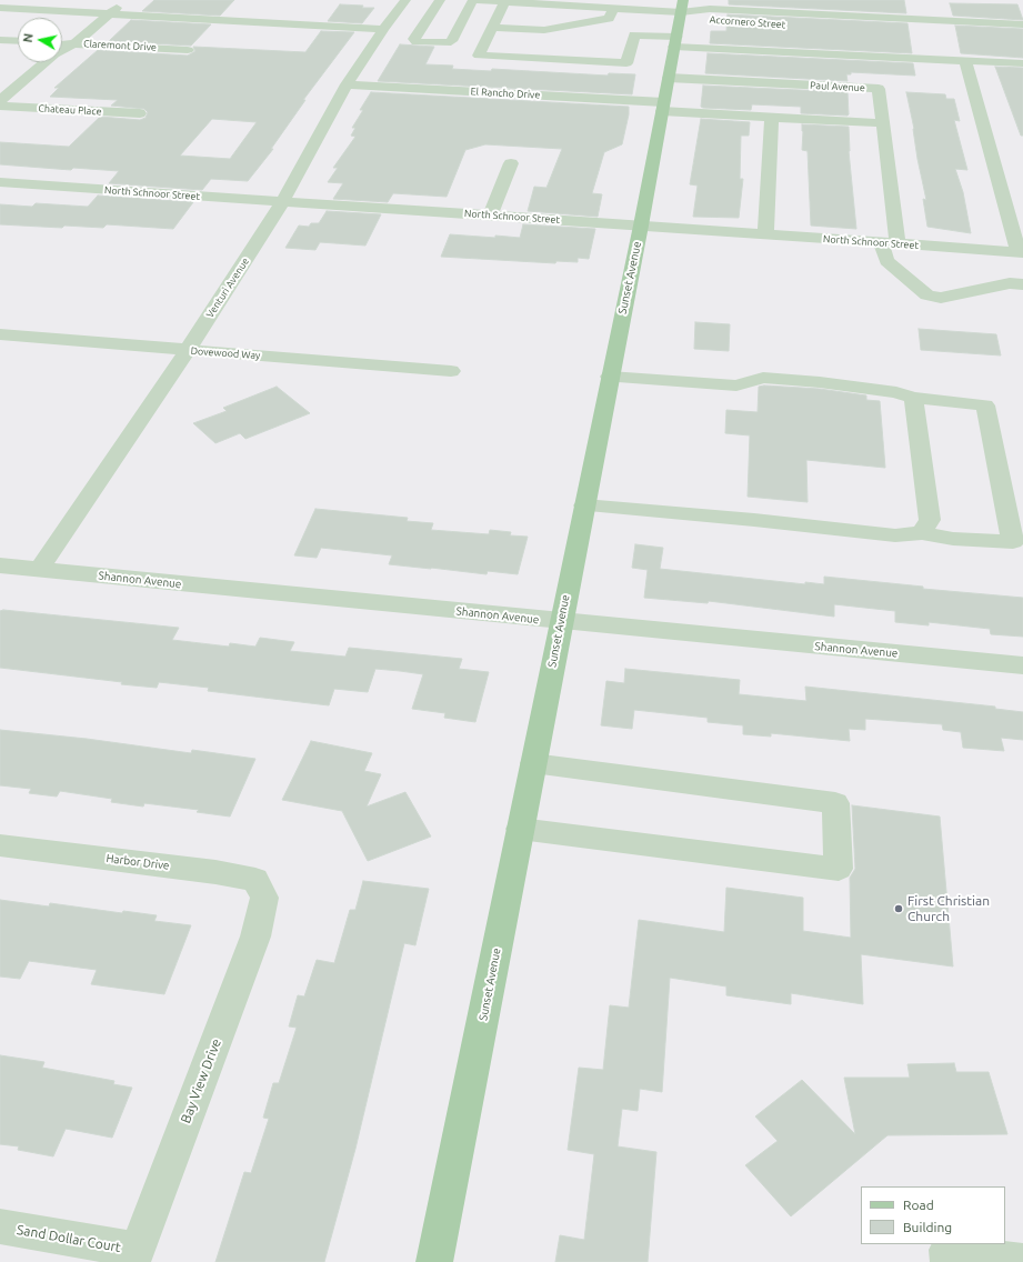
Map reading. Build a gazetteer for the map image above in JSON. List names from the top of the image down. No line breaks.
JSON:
{"streets":{"main road":["Sunset Avenue"],"street":["Accornero Street","Claremont Drive","Paul Avenue","El Rancho Drive","Chateau Place","North Schnoor Street","Venturi Avenue","Dovewood Way","Shannon Avenue","Harbor Drive","Bay View Drive","Sand Dollar Court"]},"crossings":[["Accornero Street","Sunset Avenue"],["Paul Avenue","El Rancho Drive"],["Paul Avenue","North Schnoor Street"],["Paul Avenue","Sunset Avenue"],["El Rancho Drive","Sunset Avenue"],["El Rancho Drive","Venturi Avenue"],["North Schnoor Street","Sunset Avenue"],["North Schnoor Street","Venturi Avenue"],["Sunset Avenue","Shannon Avenue"],["Venturi Avenue","Dovewood Way"],["Venturi Avenue","Shannon Avenue"],["Harbor Drive","Bay View Drive"],["Bay View Drive","Sand Dollar Court"]],"places":["First Christian Church"],"legend":["Road","Building"],"north":"left"}
